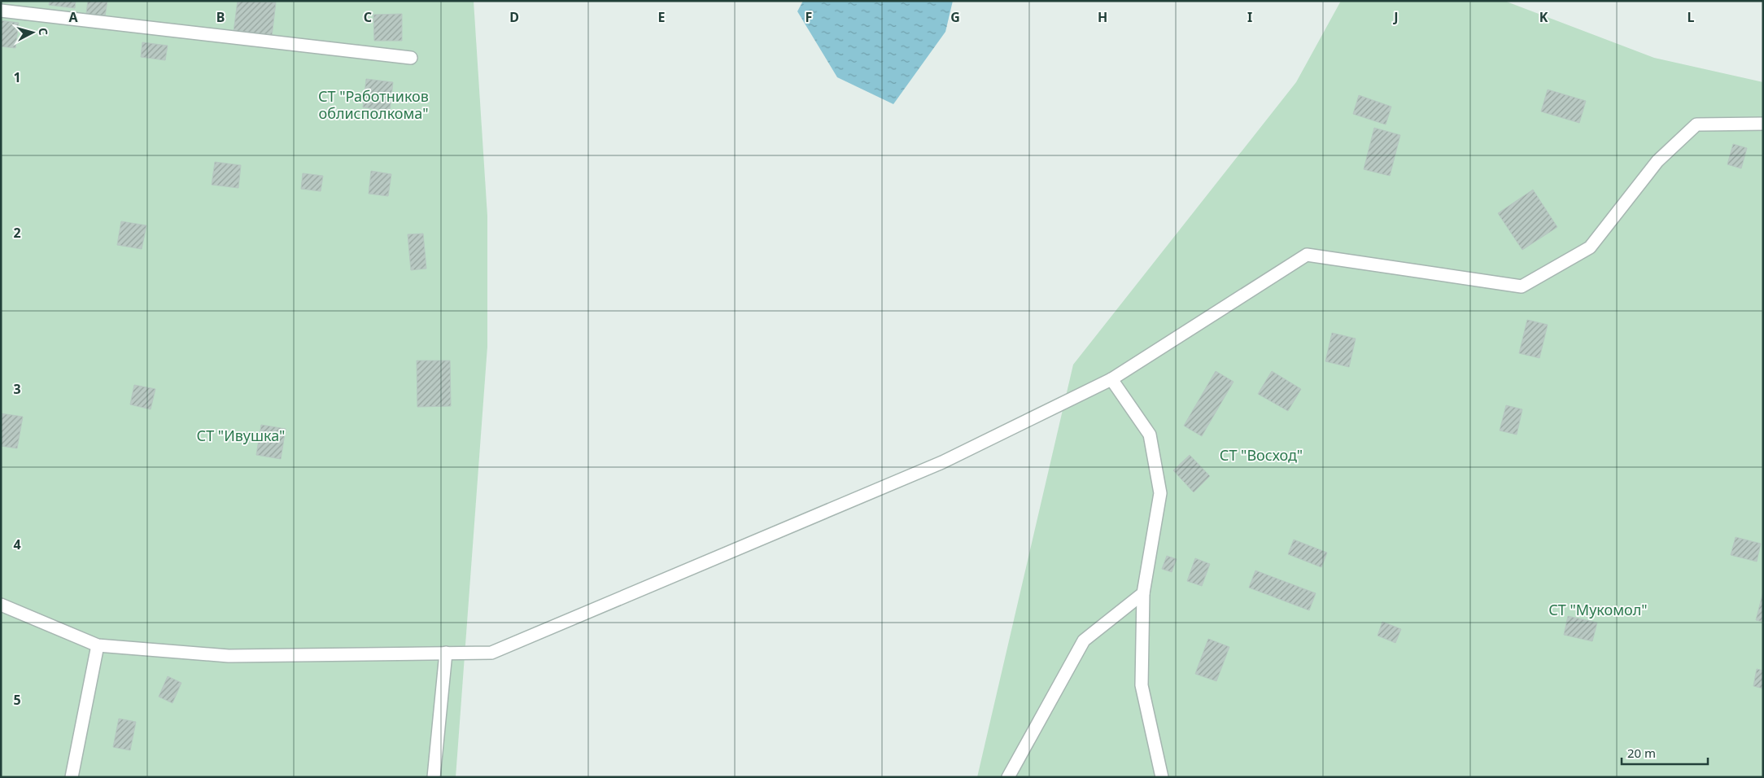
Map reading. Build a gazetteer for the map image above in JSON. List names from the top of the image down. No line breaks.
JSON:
{"parks":["СТ \"Работников облисполкома\"","СТ \"Ивушка\"","СТ \"Восход\"","СТ \"Мукомол\""],"scale_bar":"20 m","north":"right","grid":{"columns":["A","B","C","D","E","F","G","H","I","J","K","L"],"rows":["1","2","3","4","5"]}}
